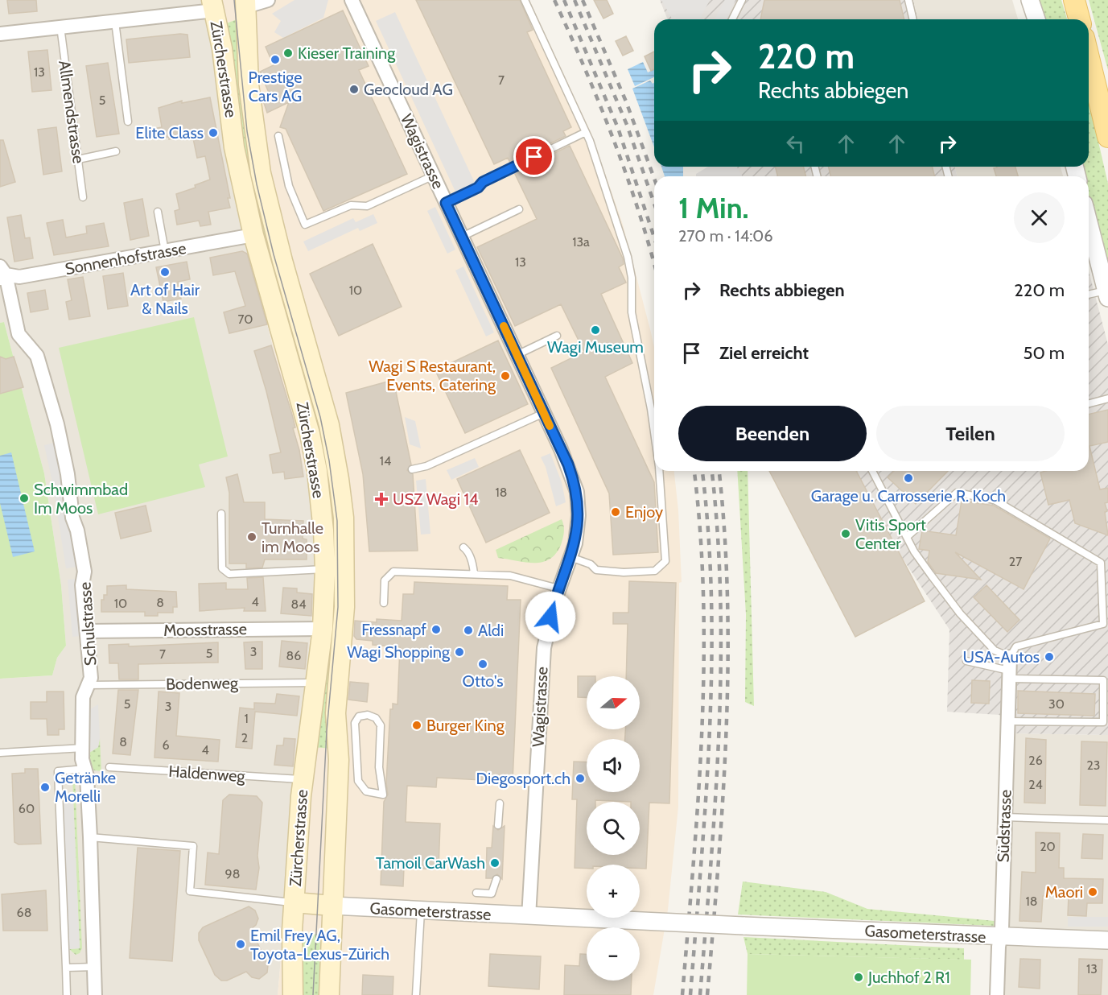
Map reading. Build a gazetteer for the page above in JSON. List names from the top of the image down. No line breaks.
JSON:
{"streets":{"main road":["Zürcherstrasse"],"street":["Wagistrasse","Sonnenhofstrasse","Schulstrasse","Moosstrasse","Südstrasse","Gasometerstrasse"],"lane":["Allmendstrasse","Bodenweg","Haldenweg"]},"crossings":[["Zürcherstrasse","Sonnenhofstrasse"],["Zürcherstrasse","Moosstrasse"],["Zürcherstrasse","Bodenweg"],["Zürcherstrasse","Haldenweg"],["Zürcherstrasse","Gasometerstrasse"],["Wagistrasse","Gasometerstrasse"],["Sonnenhofstrasse","Schulstrasse"],["Schulstrasse","Moosstrasse"],["Schulstrasse","Bodenweg"],["Südstrasse","Gasometerstrasse"]],"places":{"other":["Kieser Training","Prestige Cars AG","Geocloud AG","Elite Class","Art of Hair & Nails","Wagi Museum","Wagi S Restaurant, Events, Catering","Garage u. Carrosserie R. Koch","Schwimmbad Im Moos","Enjoy","Vitis Sport Center","Turnhalle im Moos","Fressnapf","Aldi","Wagi Shopping","USA-Autos","Otto's","Burger King","Diegosport.ch","Getränke Morelli","Tamoil CarWash","Maori","Emil Frey AG, Toyota-Lexus-Zürich","Juchhof 2 R1"],"health":["USZ Wagi 14"]},"house_numbers":["13","7","5","13a","13","10","70","14","18","27","4","8","10","84","3","5","7","86","5","30","3","1","2","8","6","4","26","23","24","60","20","98","18","68","13"],"north":"right","page":{"turn":["220 m","Rechts abbiegen"],"heading":["1 Min.","270 m · 14:06"],"list":[{"name":"Rechts abbiegen","value":"220 m"},{"name":"Ziel erreicht","value":"50 m"}],"buttons":["Beenden","Teilen"],"map_buttons":["+","−"]}}
